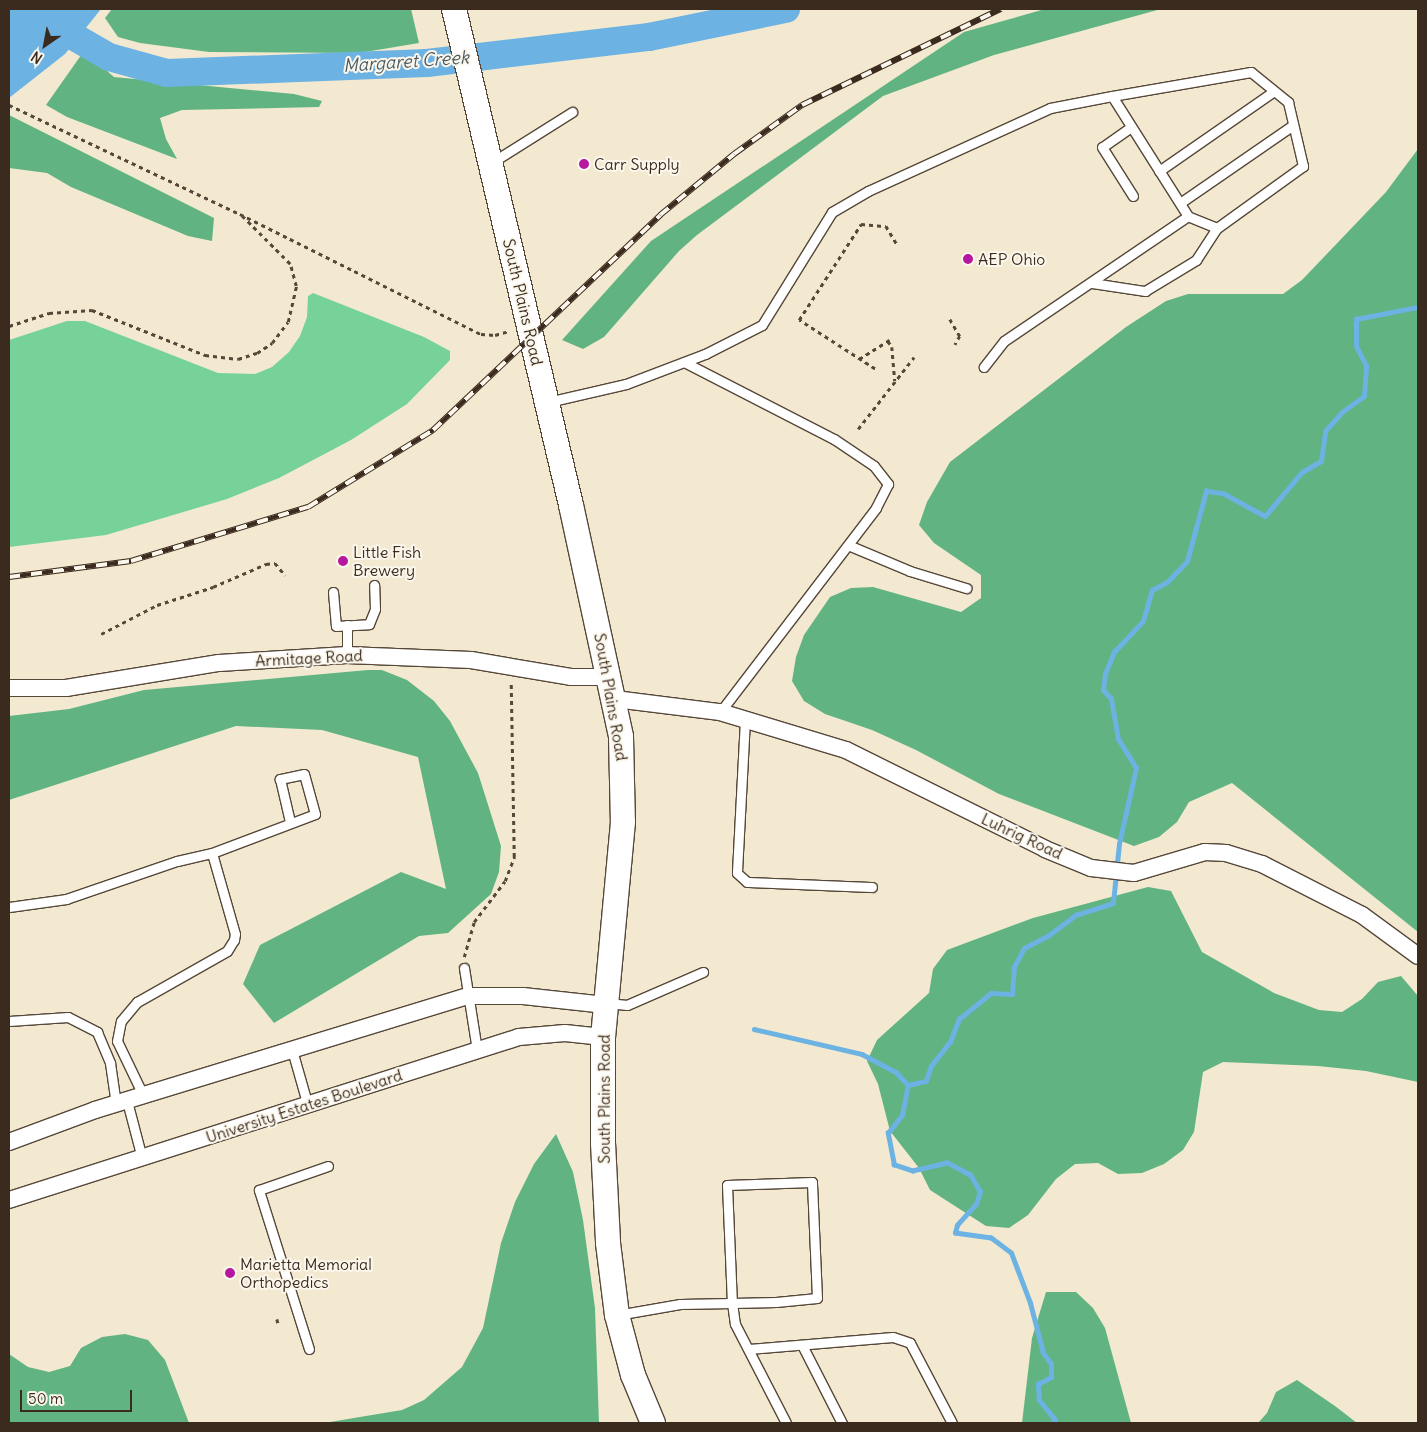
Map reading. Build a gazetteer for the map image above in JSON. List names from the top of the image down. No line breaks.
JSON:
{"streets":{"main road":["South Plains Road"],"street":["Armitage Road","Luhrig Road","University Estates Boulevard"]},"crossings":[["South Plains Road","Armitage Road"],["South Plains Road","Luhrig Road"],["South Plains Road","University Estates Boulevard"],["Armitage Road","Luhrig Road"]],"water":["Margaret Creek"],"places":["Carr Supply","AEP Ohio","Little Fish Brewery","Marietta Memorial Orthopedics"],"scale_bar":"50 m","north":"bottom left"}
